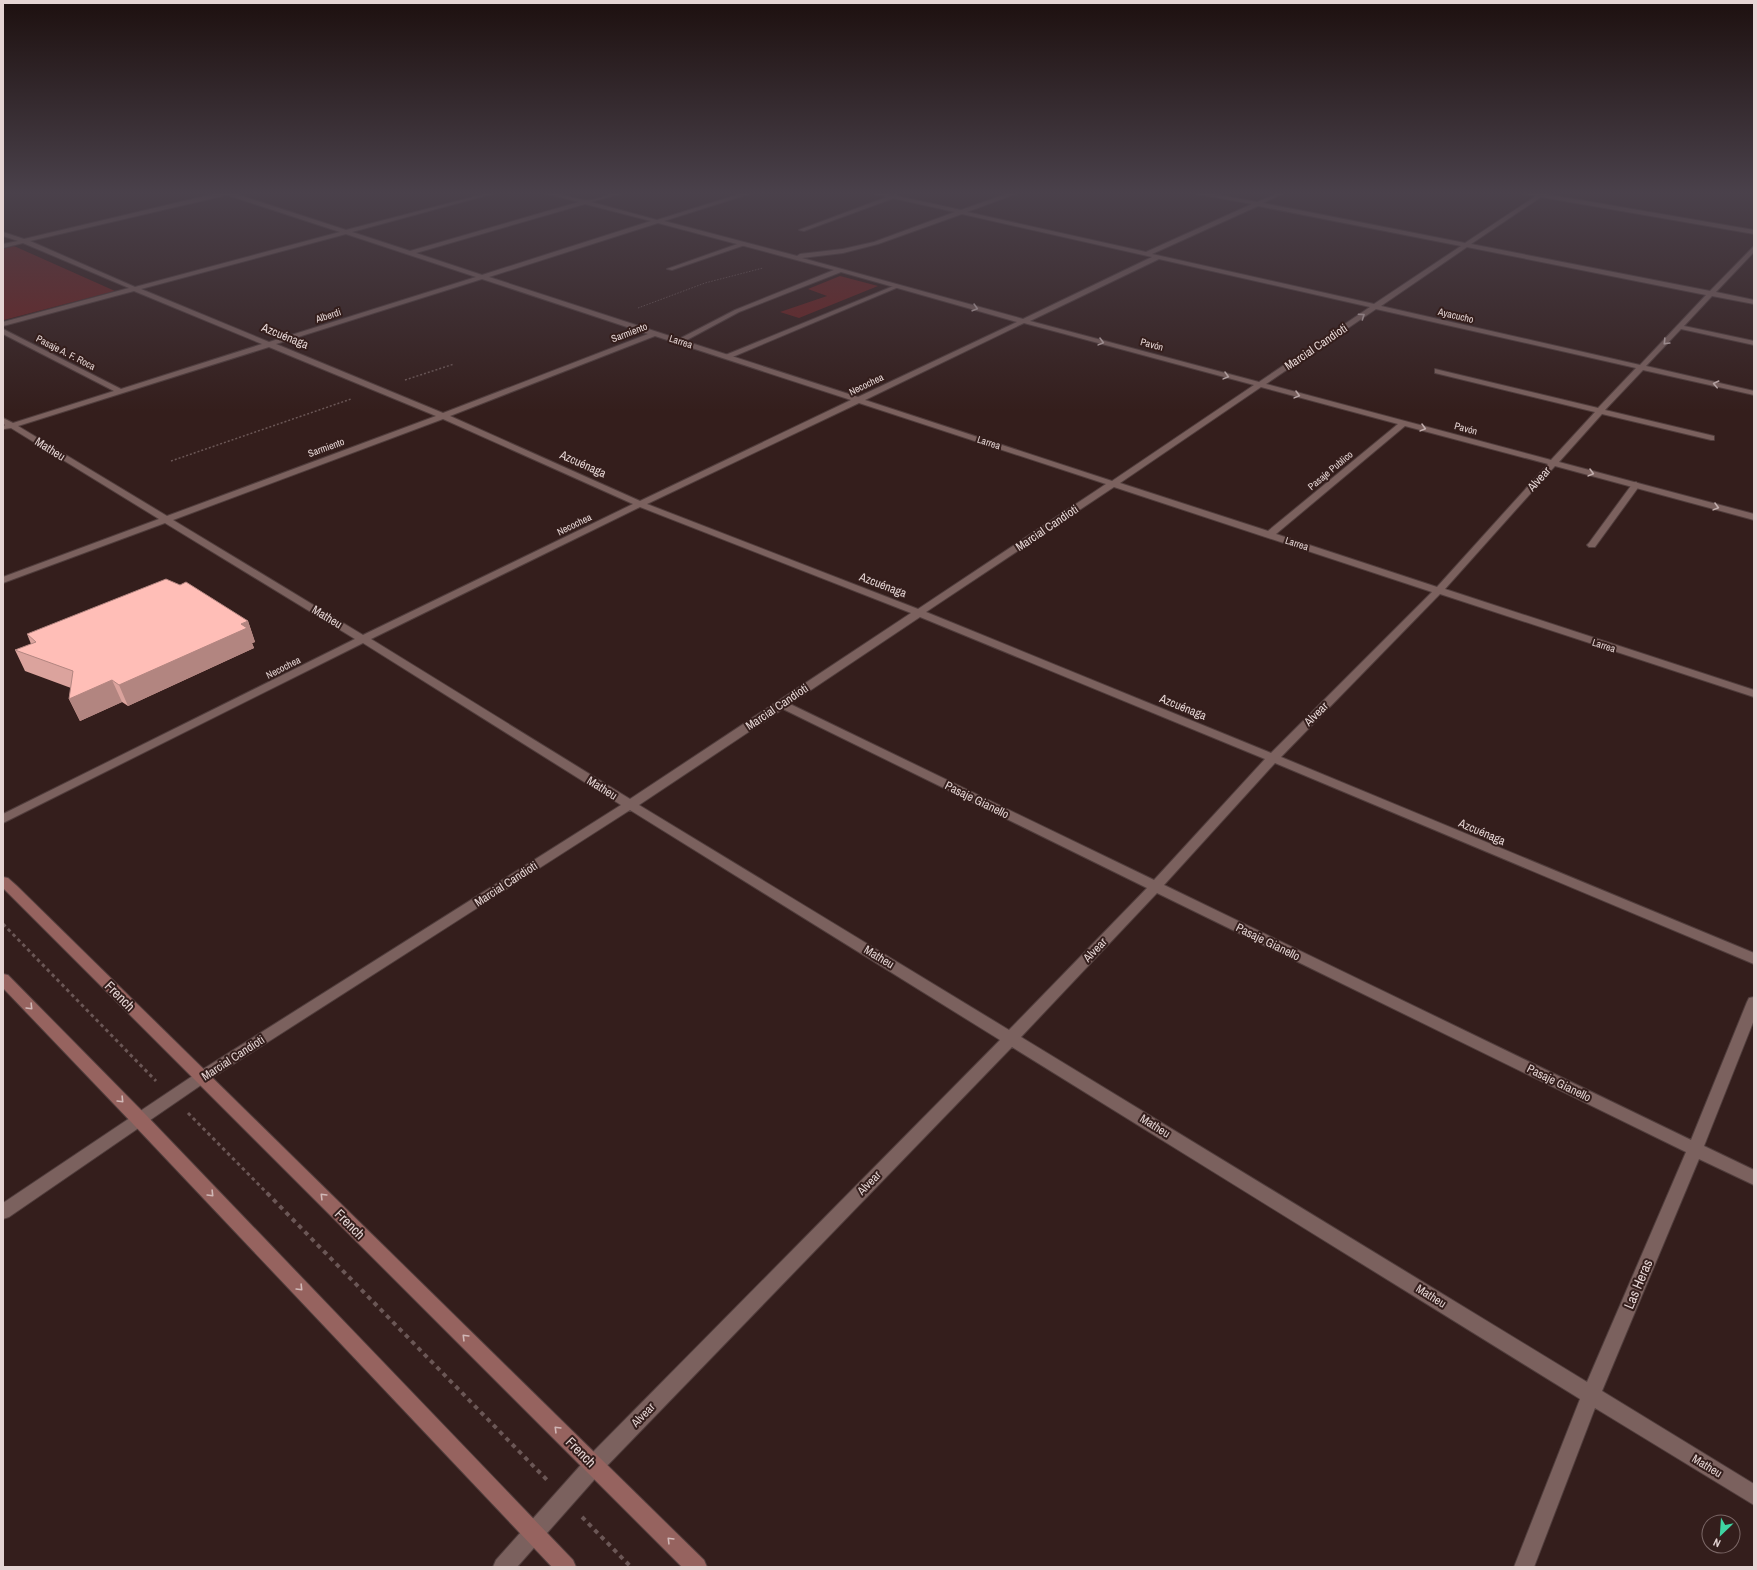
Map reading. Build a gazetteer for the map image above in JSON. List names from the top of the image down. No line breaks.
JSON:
{"streets":{"main road":["French"],"street":["Alberdi","Ayacucho","Sarmiento","Azcuénaga","Larrea","Pavón","Marcial Candioti","Pasaje A. F. Roca","Necochea","Matheu","Pasaje Publico","Alvear","Pasaje Gianello","Las Heras"]},"crossings":[["Alberdi","Azcuénaga"],["Alberdi","Larrea"],["Alberdi","Pasaje A. F. Roca"],["Alberdi","Matheu"],["Ayacucho","Marcial Candioti"],["Ayacucho","Alvear"],["Sarmiento","Azcuénaga"],["Sarmiento","Larrea"],["Sarmiento","Matheu"],["Azcuénaga","Marcial Candioti"],["Azcuénaga","Necochea"],["Azcuénaga","Alvear"],["Larrea","Marcial Candioti"],["Larrea","Necochea"],["Larrea","Pasaje Publico"],["Larrea","Alvear"],["Pavón","Marcial Candioti"],["Pavón","Necochea"],["Pavón","Pasaje Publico"],["Pavón","Alvear"],["Marcial Candioti","Matheu"],["Marcial Candioti","Pasaje Gianello"],["Marcial Candioti","French"],["Necochea","Matheu"],["Matheu","Alvear"],["Matheu","Las Heras"],["Alvear","Pasaje Gianello"],["Alvear","French"],["Pasaje Gianello","Las Heras"]],"north":"bottom left"}
